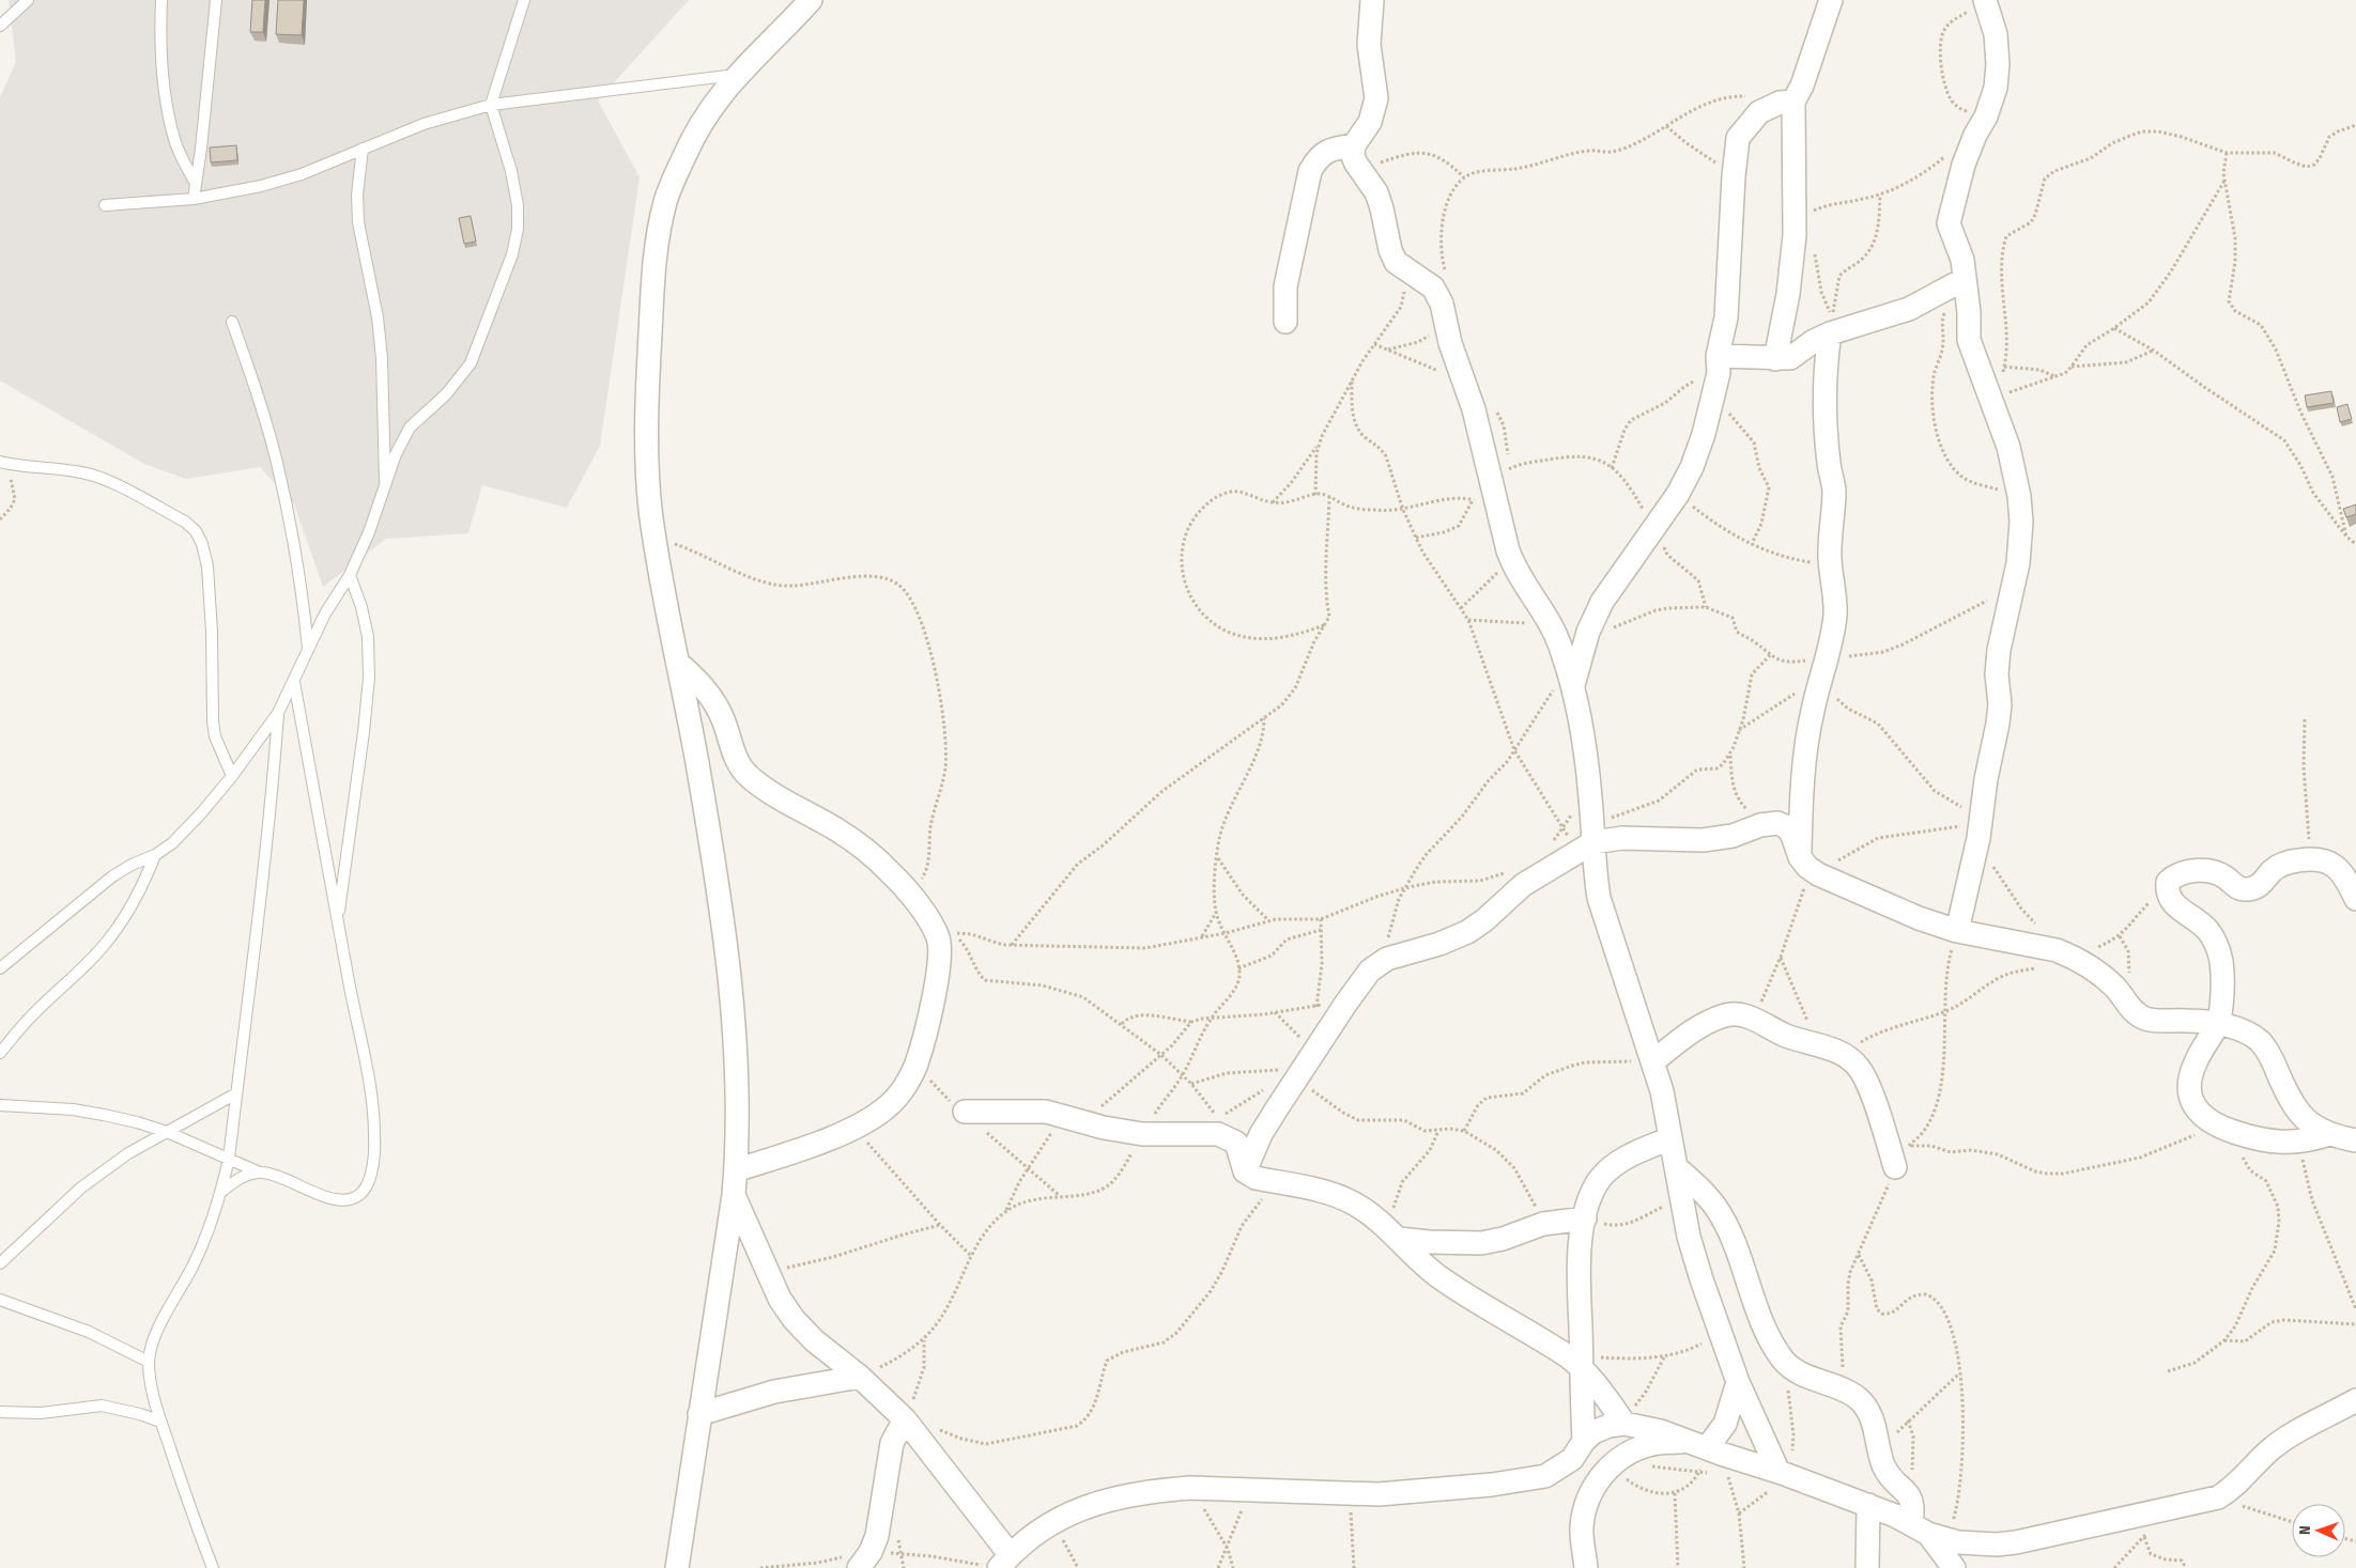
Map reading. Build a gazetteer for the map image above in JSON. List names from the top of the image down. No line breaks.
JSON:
{"north":"left"}
